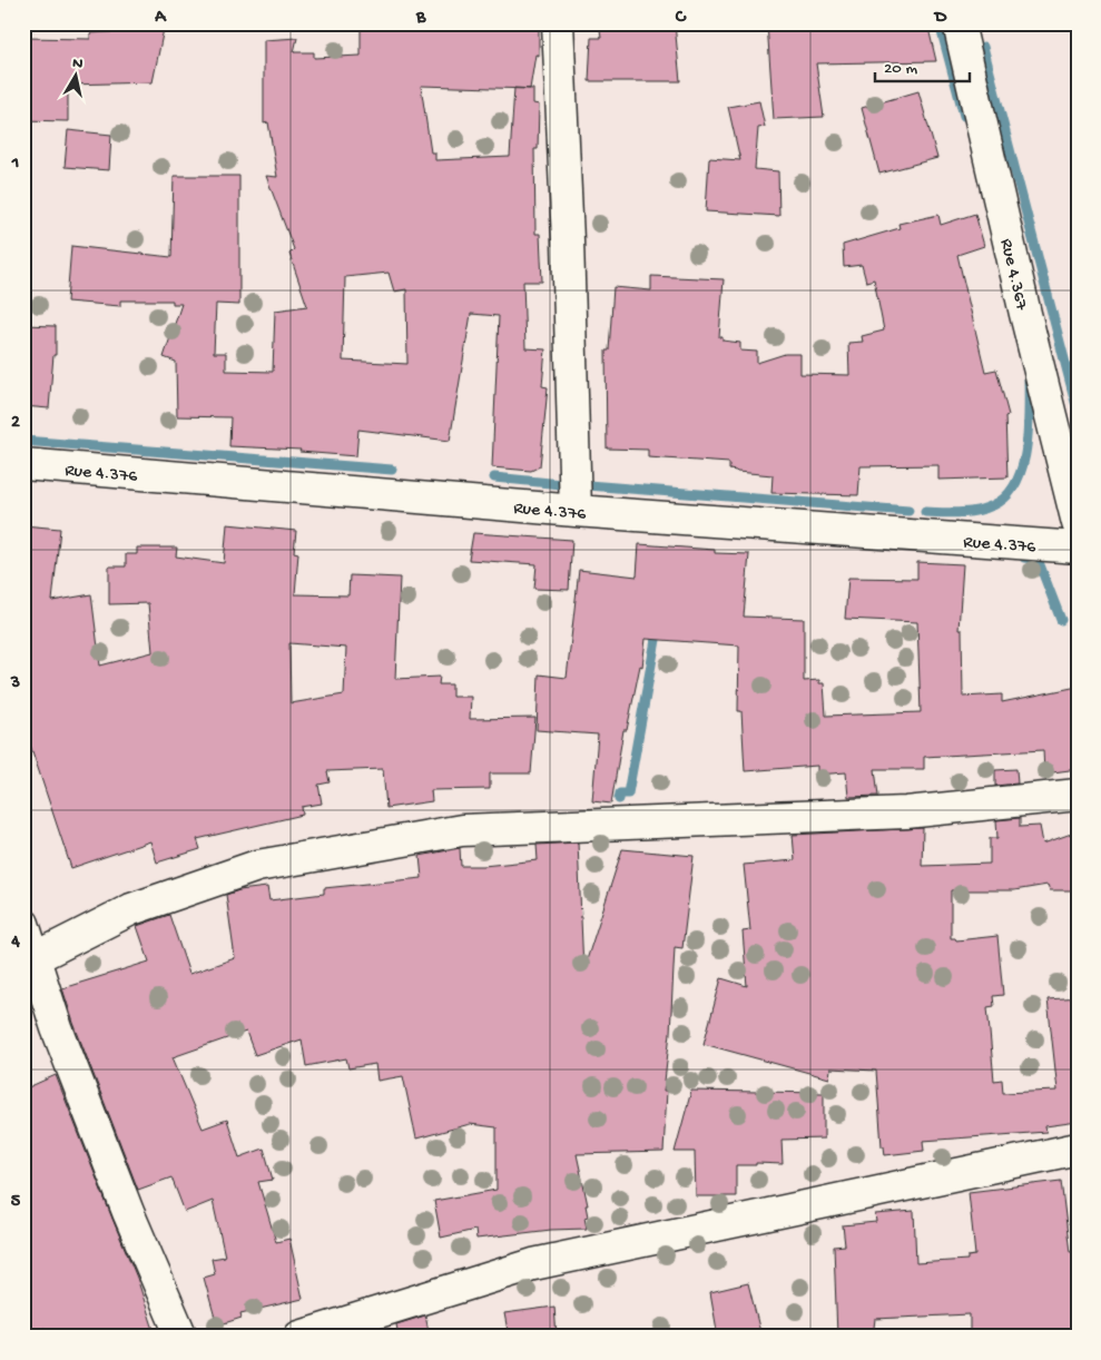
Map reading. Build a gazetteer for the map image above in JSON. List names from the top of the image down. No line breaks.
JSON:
{"streets":{"street":["Rue 4.367","Rue 4.376"]},"scale_bar":"20 m","north":"top","grid":{"columns":["A","B","C","D"],"rows":["1","2","3","4","5"]}}
